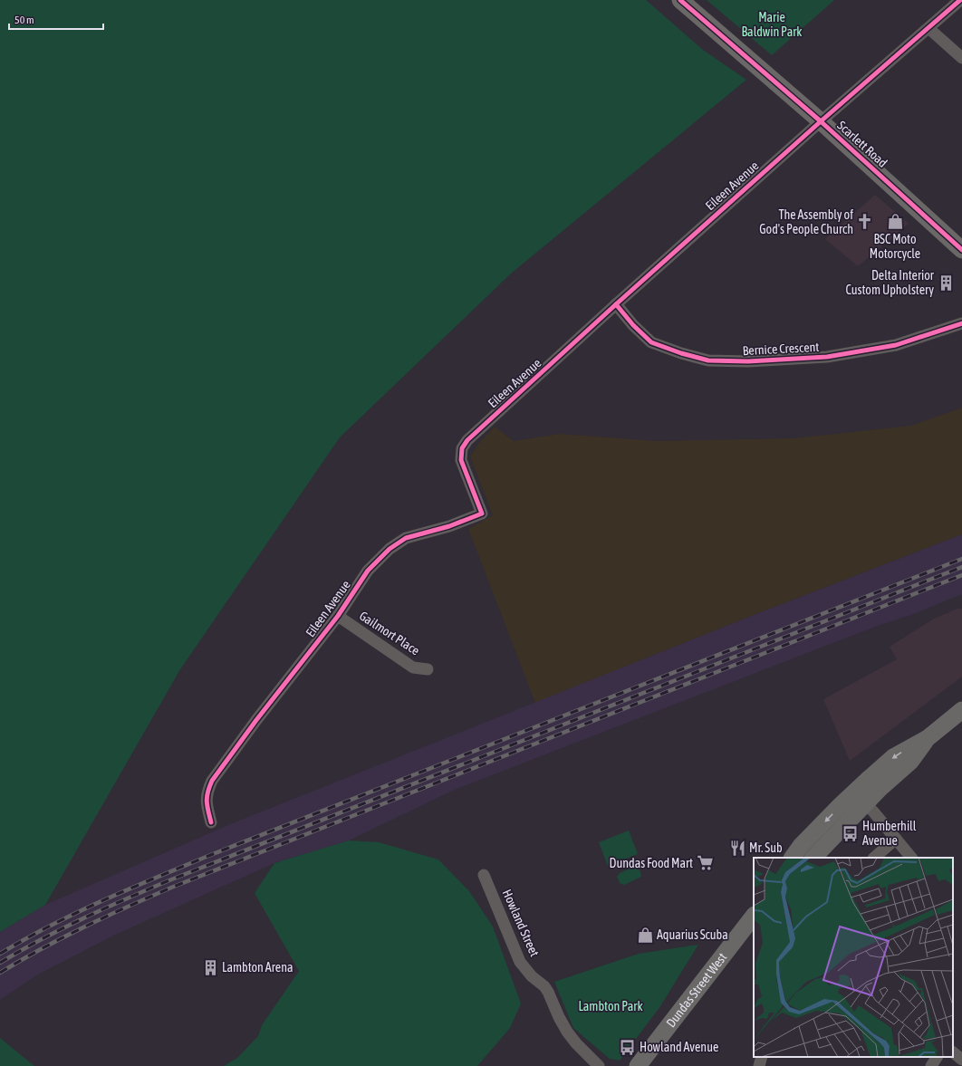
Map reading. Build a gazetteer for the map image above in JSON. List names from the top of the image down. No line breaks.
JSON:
{"streets":{"main road":["Scarlett Road","Dundas Street West"],"street":["Eileen Avenue","Bernice Crescent","Gailmort Place","Howland Street"]},"crossings":[["Scarlett Road","Eileen Avenue"],["Eileen Avenue","Bernice Crescent"],["Eileen Avenue","Gailmort Place"]],"parks":["Marie Baldwin Park","Lambton Park"],"places":{"shop":["BSC Moto Motorcycle","Aquarius Scuba"],"church":["The Assembly of God's People Church"],"building":["Delta Interior Custom Upholstery","Lambton Arena"],"bus stop":["Humberhill Avenue","Howland Avenue"],"restaurant":["Mr. Sub"],"supermarket":["Dundas Food Mart"]},"scale_bar":"50 m"}
